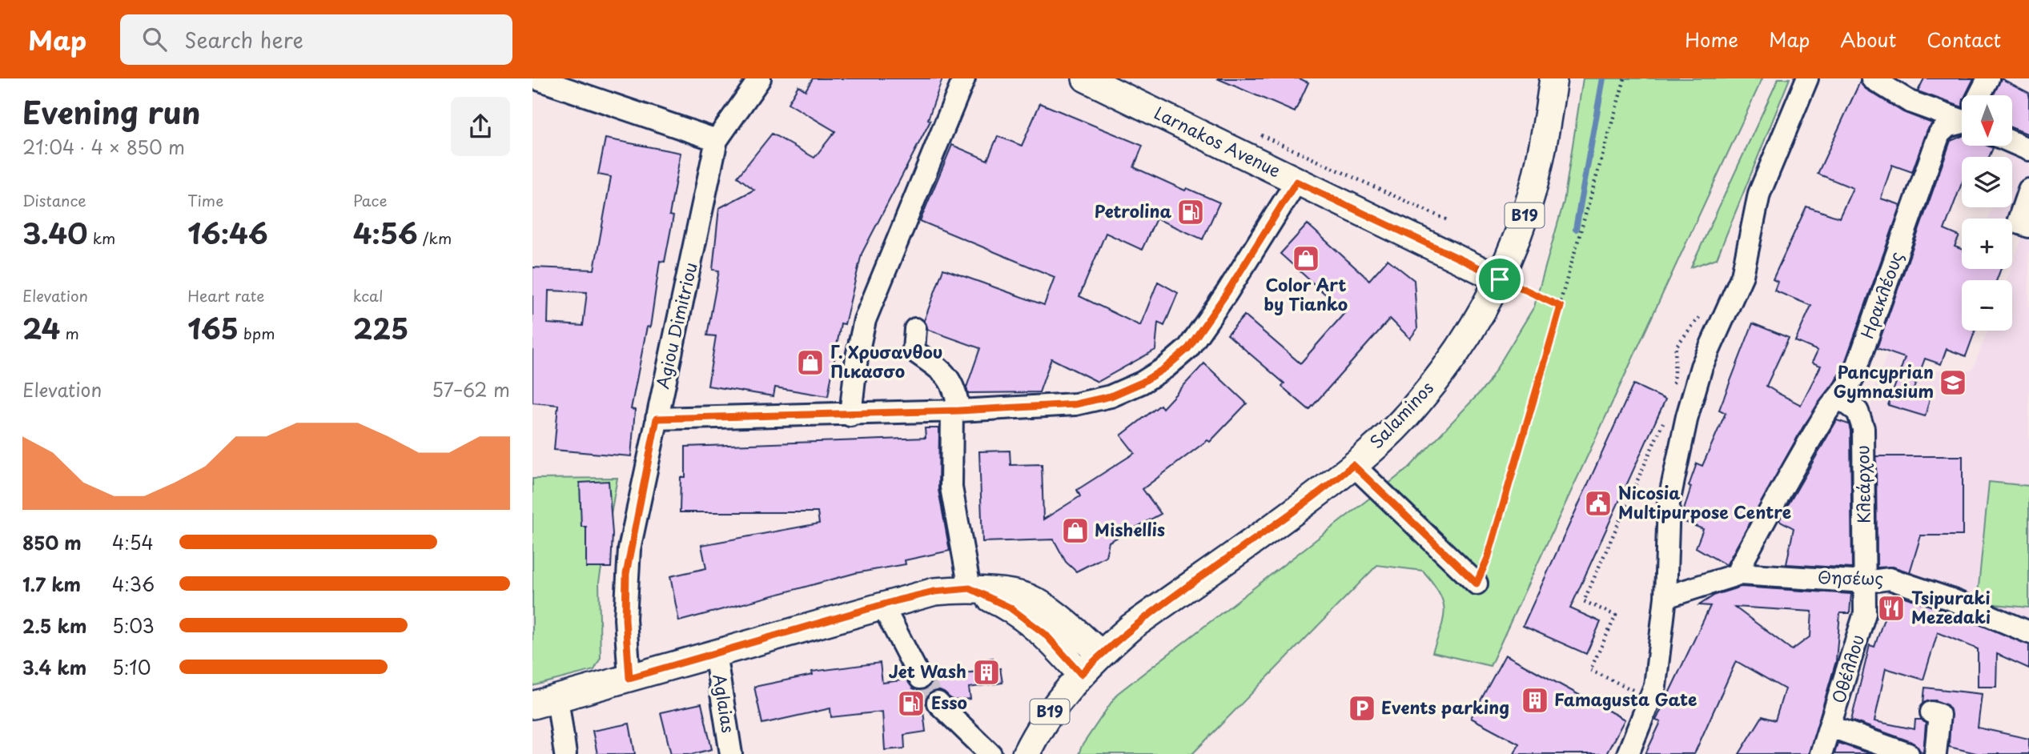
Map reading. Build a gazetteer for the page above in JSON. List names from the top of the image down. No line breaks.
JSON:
{"streets":{"main road":["Larnakos Avenue","B19","Salaminos"],"street":["Ηρακλέους","Agiou Dimitriou","Κλεάρχου","Θησέως","Οθέλλου","Aglaias"]},"crossings":[["Larnakos Avenue","Salaminos"],["Ηρακλέους","Κλεάρχου"],["Ηρακλέους","Θησέως"],["Κλεάρχου","Θησέως"],["Κλεάρχου","Οθέλλου"],["Θησέως","Οθέλλου"]],"places":{"fuel station":["Petrolina","Esso"],"shop":["Color Art by Tianko","Γ. Χρυσανθου Πικασσο","Mishellis"],"school or university":["Pancyprian Gymnasium"],"public building":["Nicosia Multipurpose Centre"],"restaurant":["Tsipuraki Mezedaki"],"building":["Jet Wash","Famagusta Gate"],"parking":["Events parking"]},"north":"bottom","page":{"header":"Map","search":"Search here","nav":["Home","Map","About","Contact"],"heading":["Evening run","21:04 · 4 × 850 m"],"map_buttons":["+","−"],"stats":[["Distance","3.40 km"],["Time","16:46"],["Pace","4:56 /km"],["Elevation","24 m"],["Heart rate","165 bpm"],["kcal","225"]],"chart":["Elevation","57–62 m"],"list":[{"name":"850 m","note":"4:54"},{"name":"1.7 km","note":"4:36"},{"name":"2.5 km","note":"5:03"},{"name":"3.4 km","note":"5:10"}]}}
